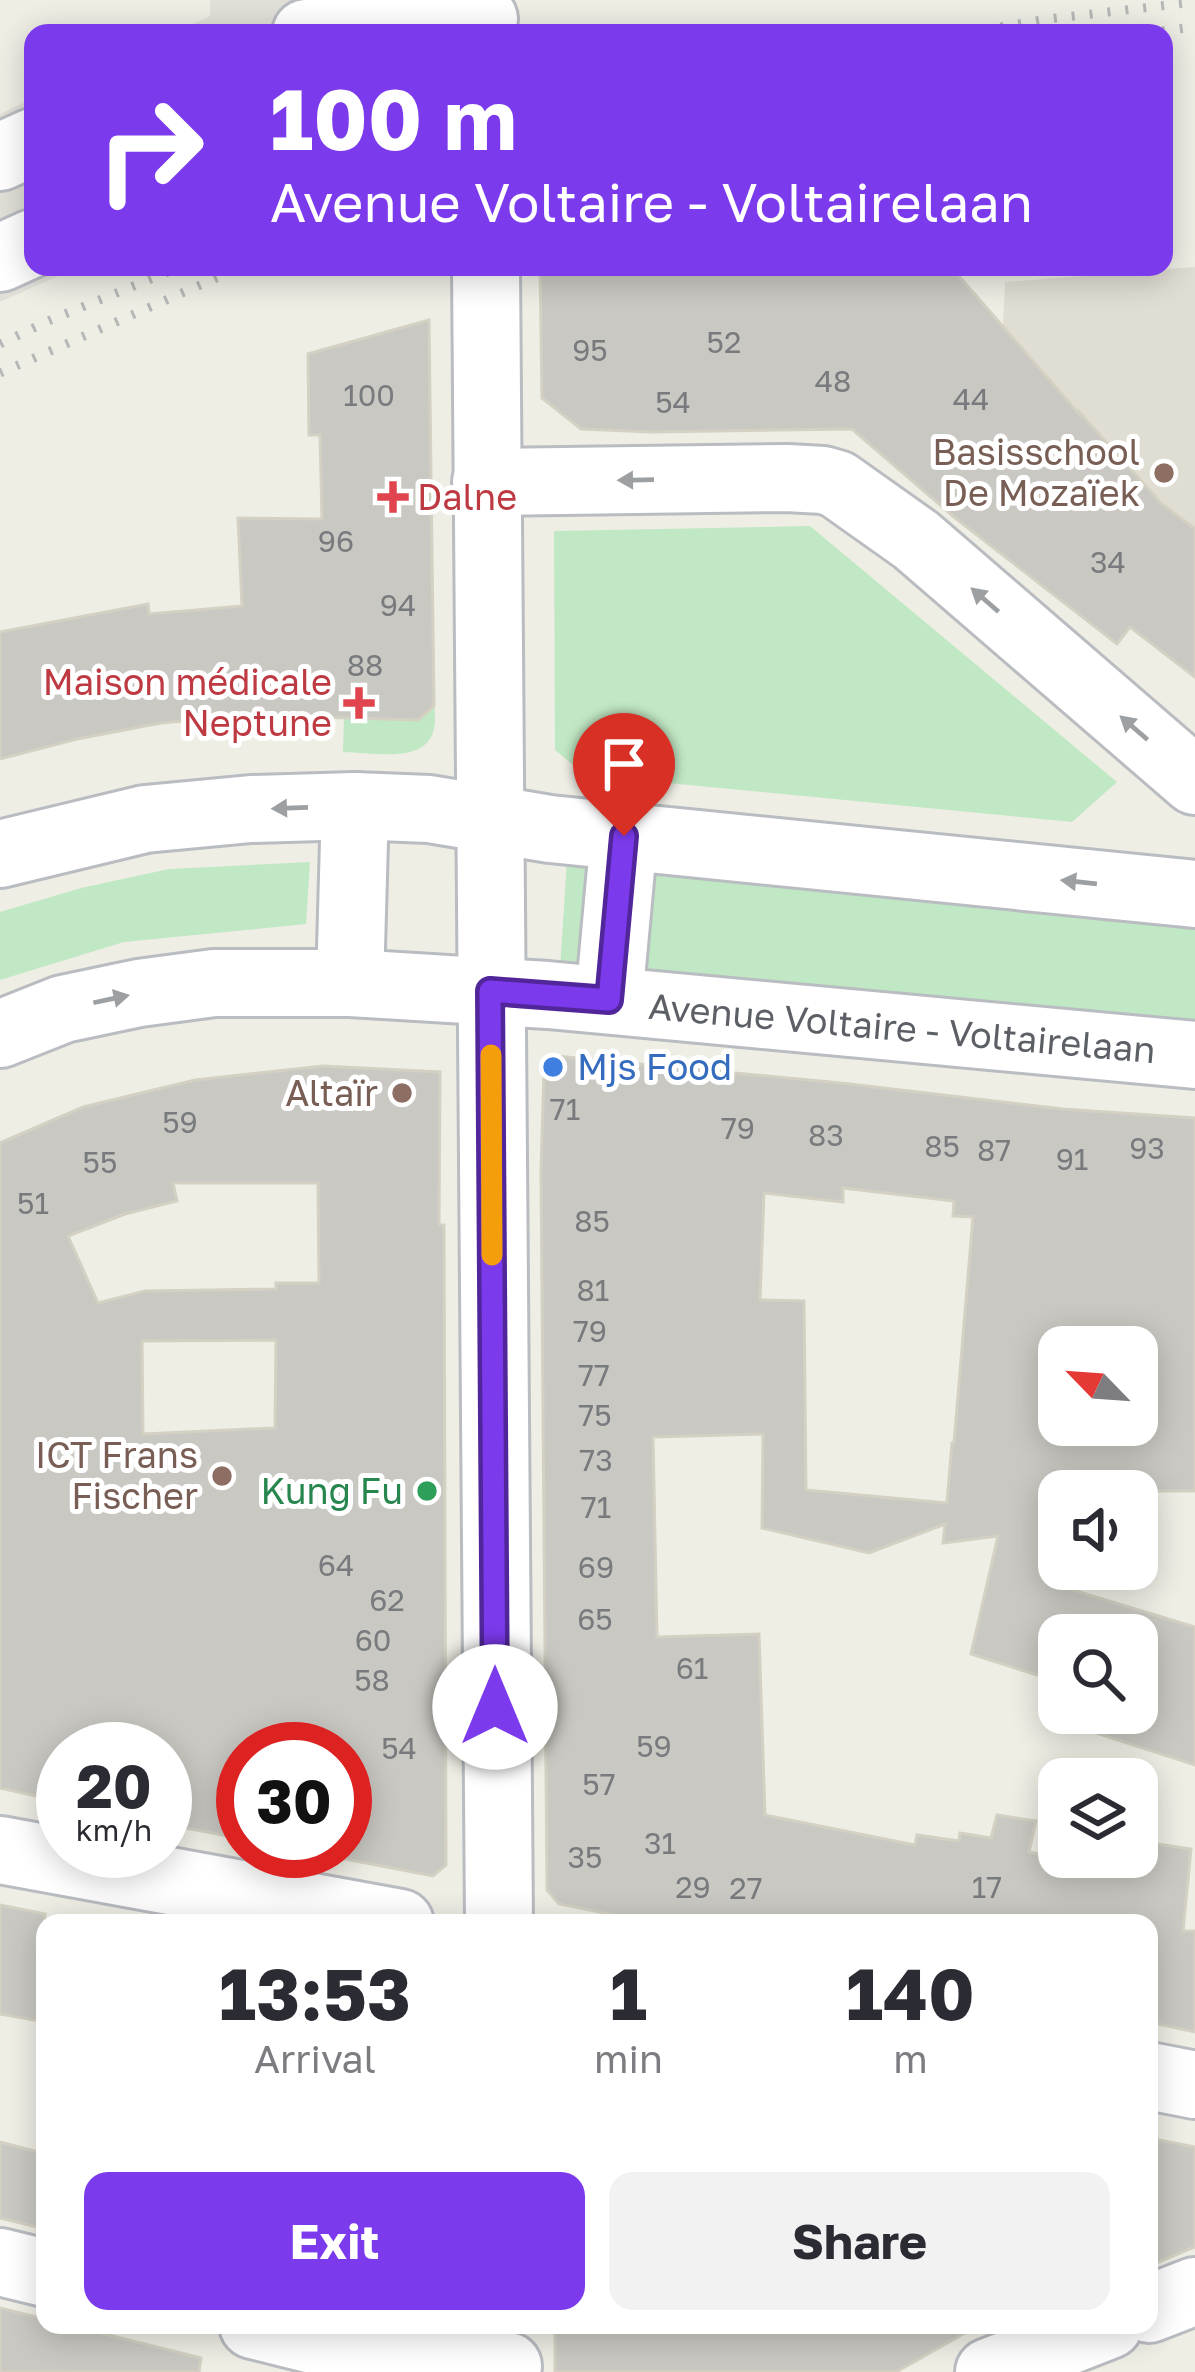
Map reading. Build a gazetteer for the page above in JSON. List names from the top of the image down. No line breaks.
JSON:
{"streets":{"street":["Avenue Voltaire - Voltairelaan"]},"places":{"other":["Basisschool De Mozaïek","Mjs Food","Altaïr","ICT Frans Fischer","Kung Fu"],"health":["Dalne","Maison médicale Neptune"]},"house_numbers":["52","95","48","100","44","54","96","34","94","88","71","59","79","83","85","93","87","91","55","51","85","81","79","77","75","73","71","64","69","62","65","60","61","58","59","54","57","31","35","29","17","27"],"north":"top left","page":{"turn":["100 m","Avenue Voltaire - Voltairelaan"],"speed":"20 km/h","limit":"30","eta":["13:53","Arrival","1","min","140","m"],"buttons":["Exit","Share"]}}
